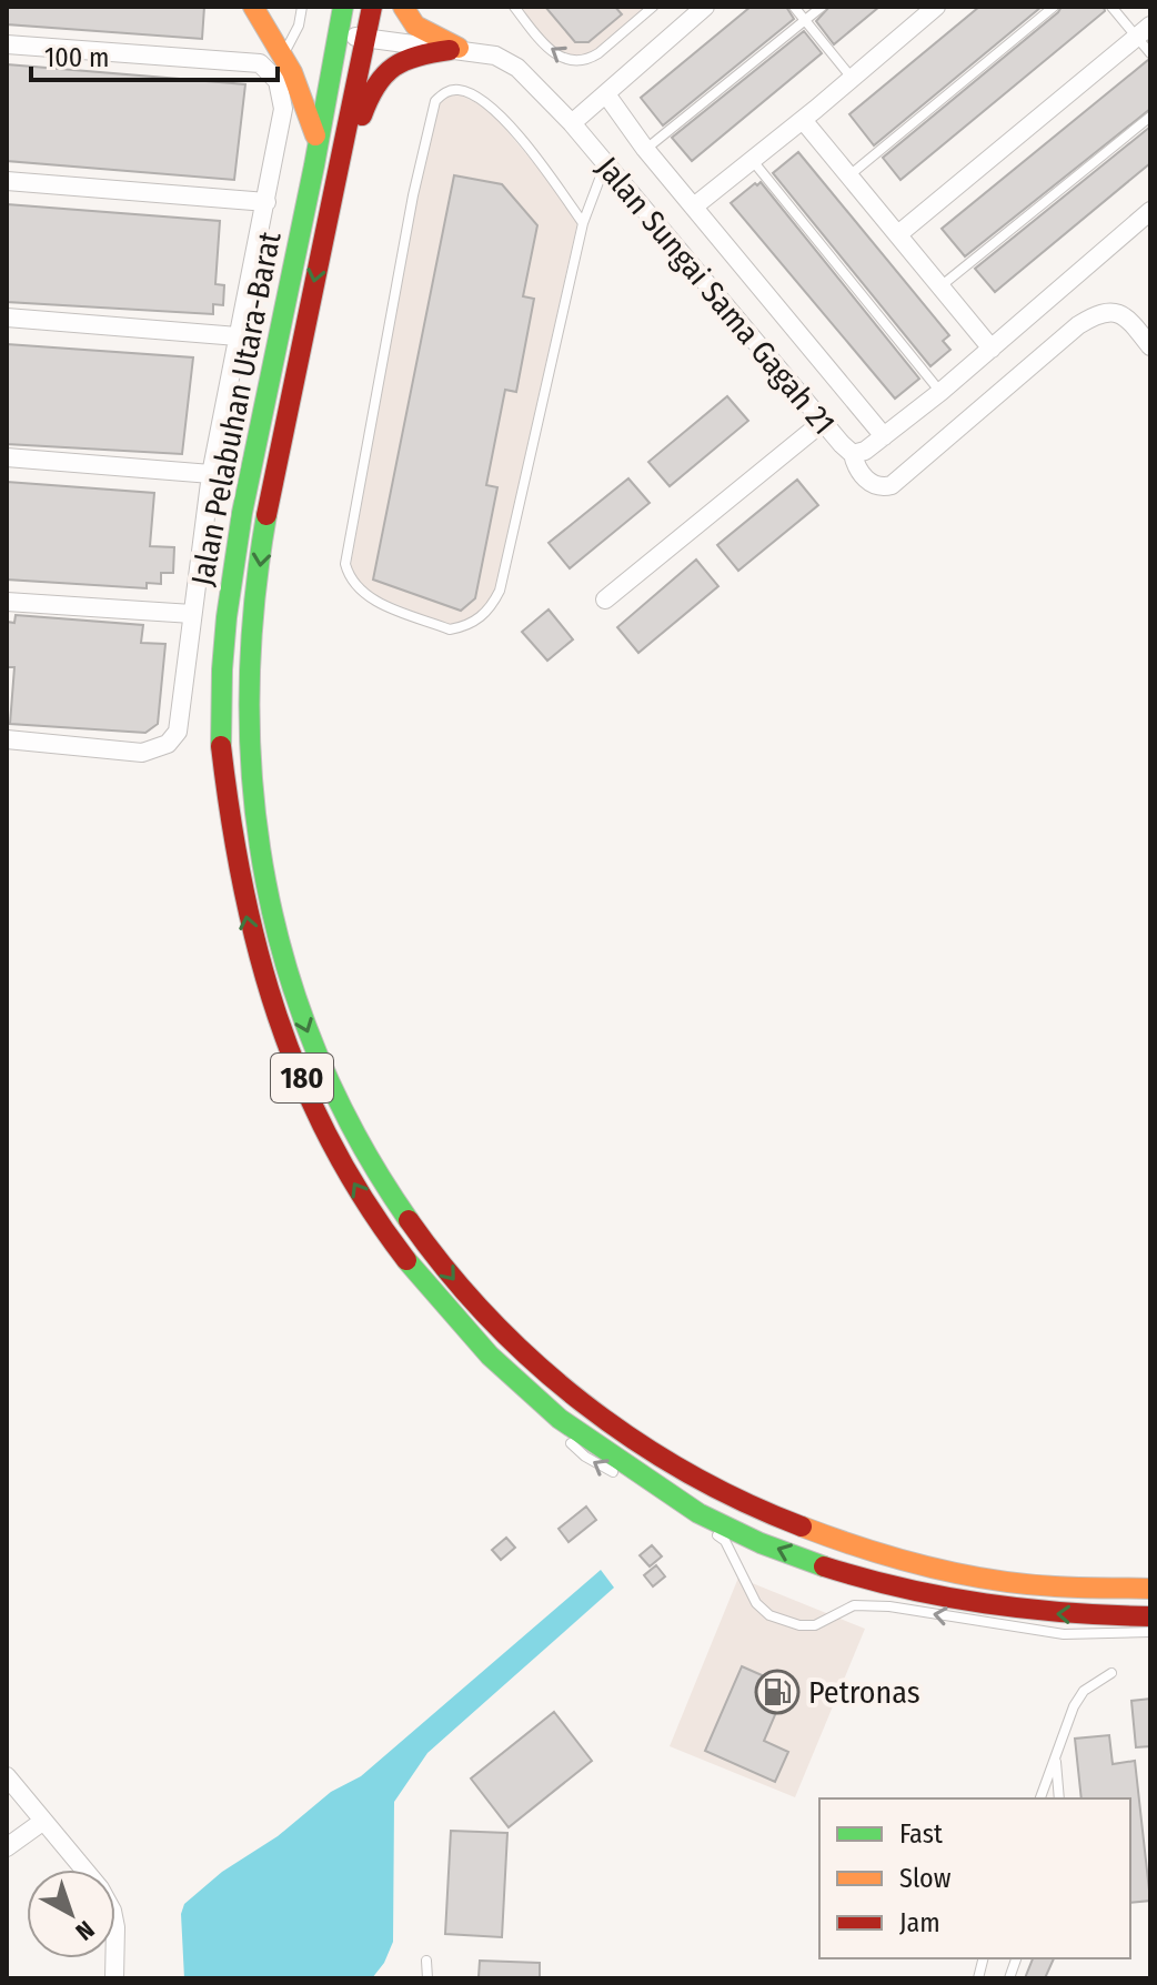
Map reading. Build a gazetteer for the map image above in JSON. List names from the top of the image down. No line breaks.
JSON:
{"streets":{"main road":["Jalan Pelabuhan Utara-Barat","180"],"street":["Jalan Sungai Sama Gagah 21"]},"crossings":[["Jalan Sungai Sama Gagah 21","Jalan Pelabuhan Utara-Barat"]],"places":{"fuel station":["Petronas"]},"legend":["Fast","Slow","Jam"],"scale_bar":"100 m","north":"bottom right"}
